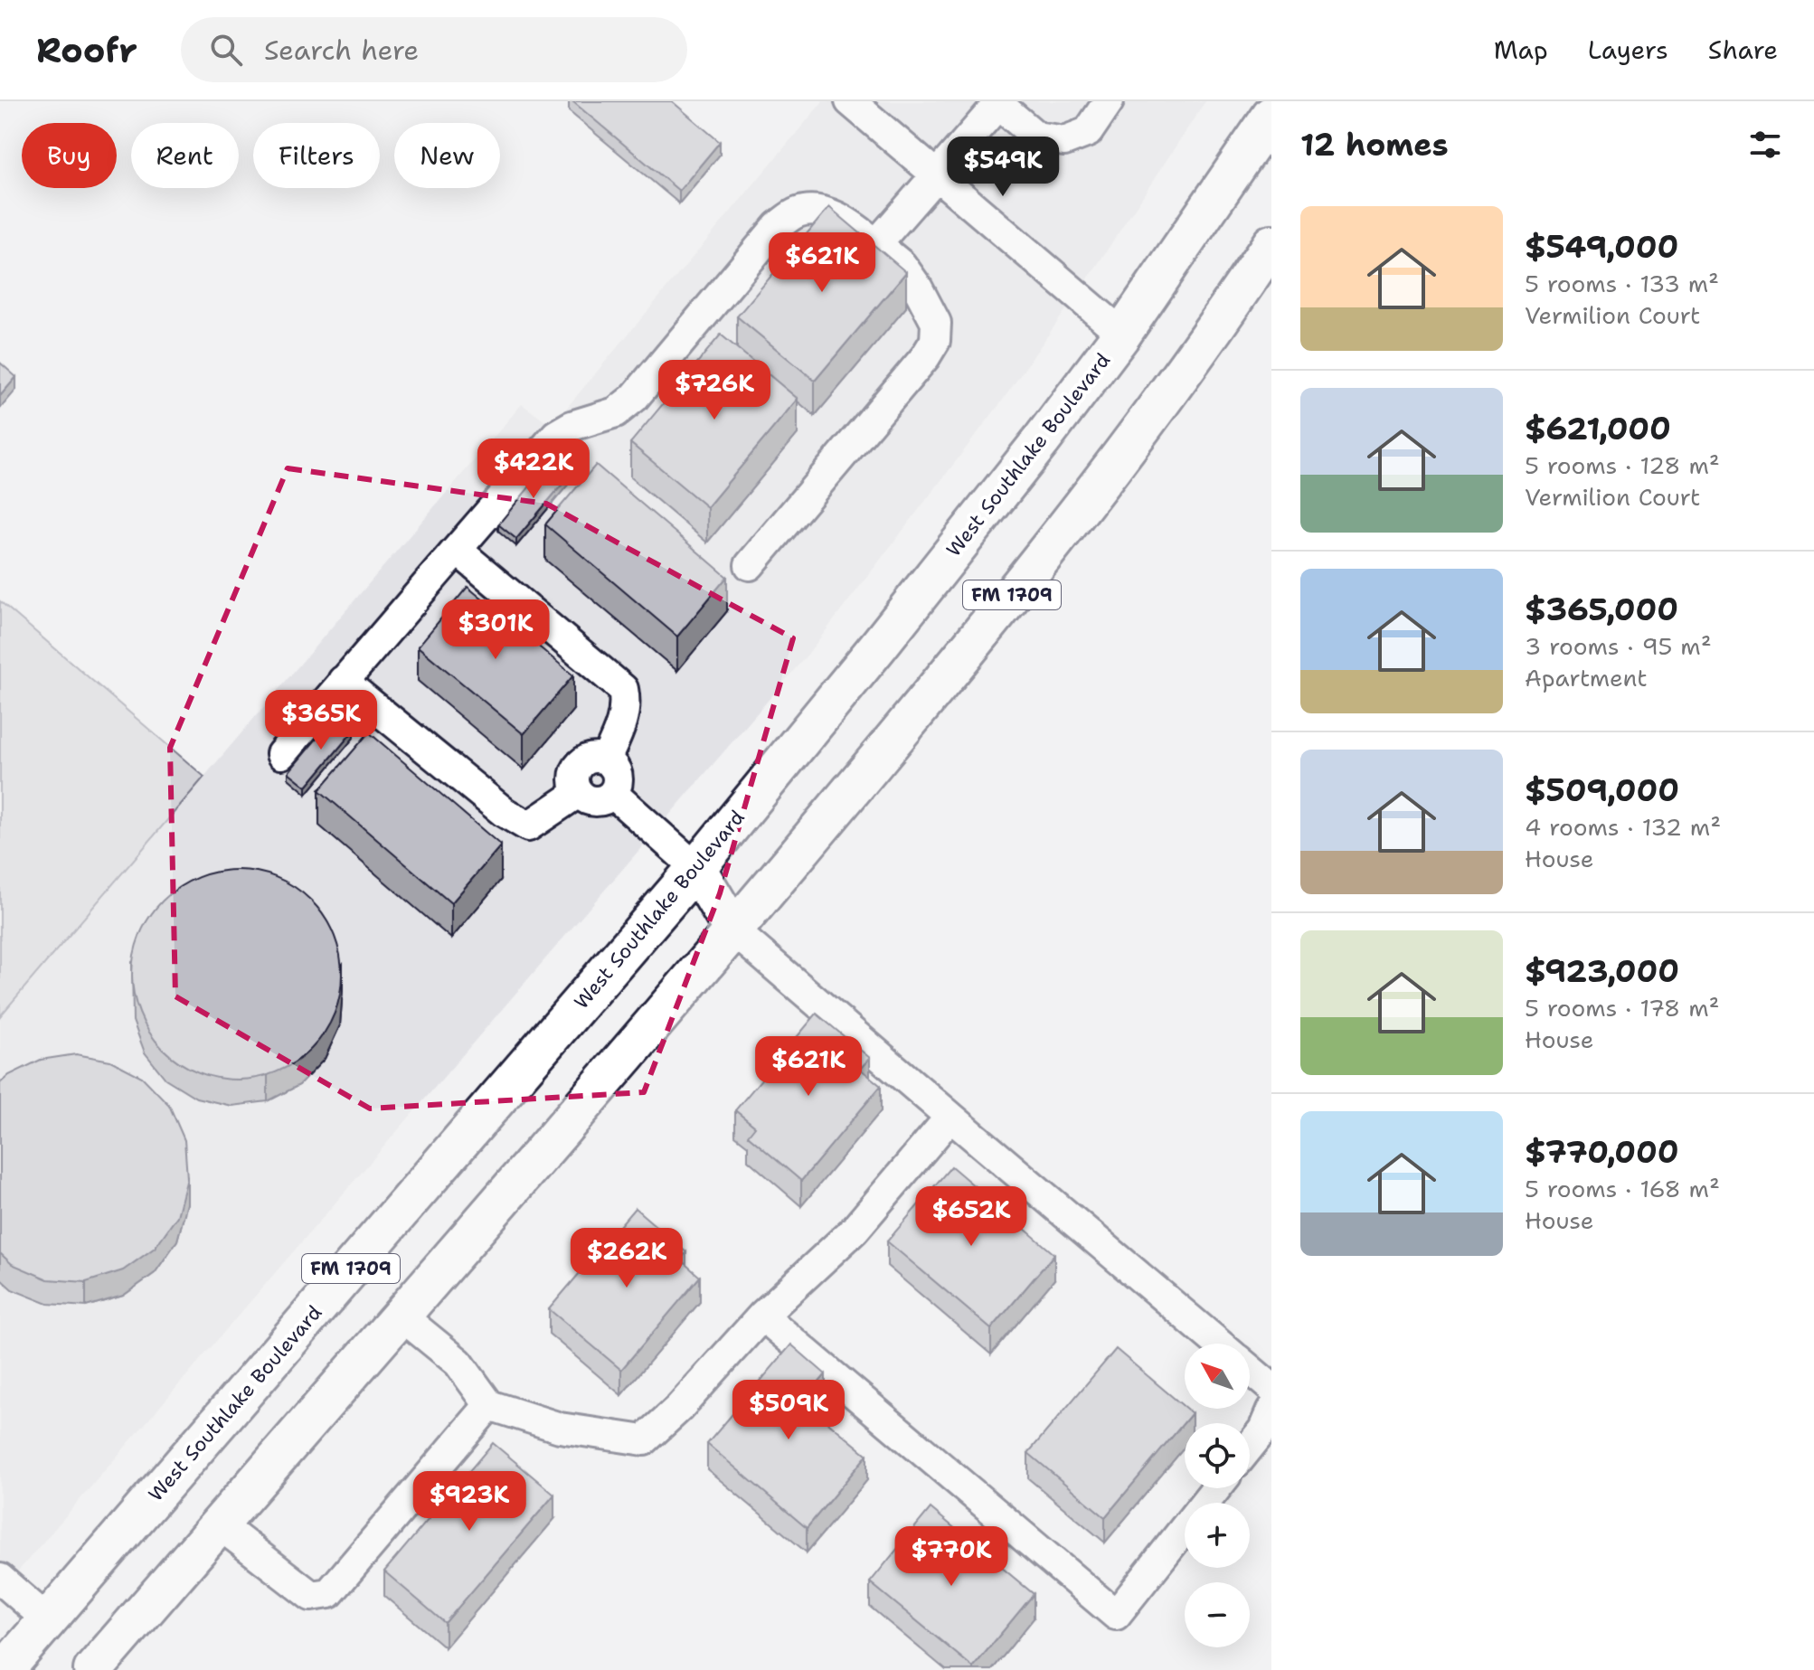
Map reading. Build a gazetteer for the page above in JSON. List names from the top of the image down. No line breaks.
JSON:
{"streets":{"main road":["West Southlake Boulevard","FM 1709"]},"north":"top left","page":{"header":"Roofr","search":"Search here","nav":["Map","Layers","Share"],"heading":"12 homes","chip":["Buy","Rent","Filters","New"],"price":["$549K","$621K","$726K","$422K","$301K","$365K","$621K","$652K","$262K","$509K","$923K","$770K"],"list":[{"name":"$549,000","note":"5 rooms · 133 m² · Vermilion Court"},{"name":"$621,000","note":"5 rooms · 128 m² · Vermilion Court"},{"name":"$365,000","note":"3 rooms · 95 m² · Apartment"},{"name":"$509,000","note":"4 rooms · 132 m² · House"},{"name":"$923,000","note":"5 rooms · 178 m² · House"},{"name":"$770,000","note":"5 rooms · 168 m² · House"}],"map_buttons":["+","−"]}}
